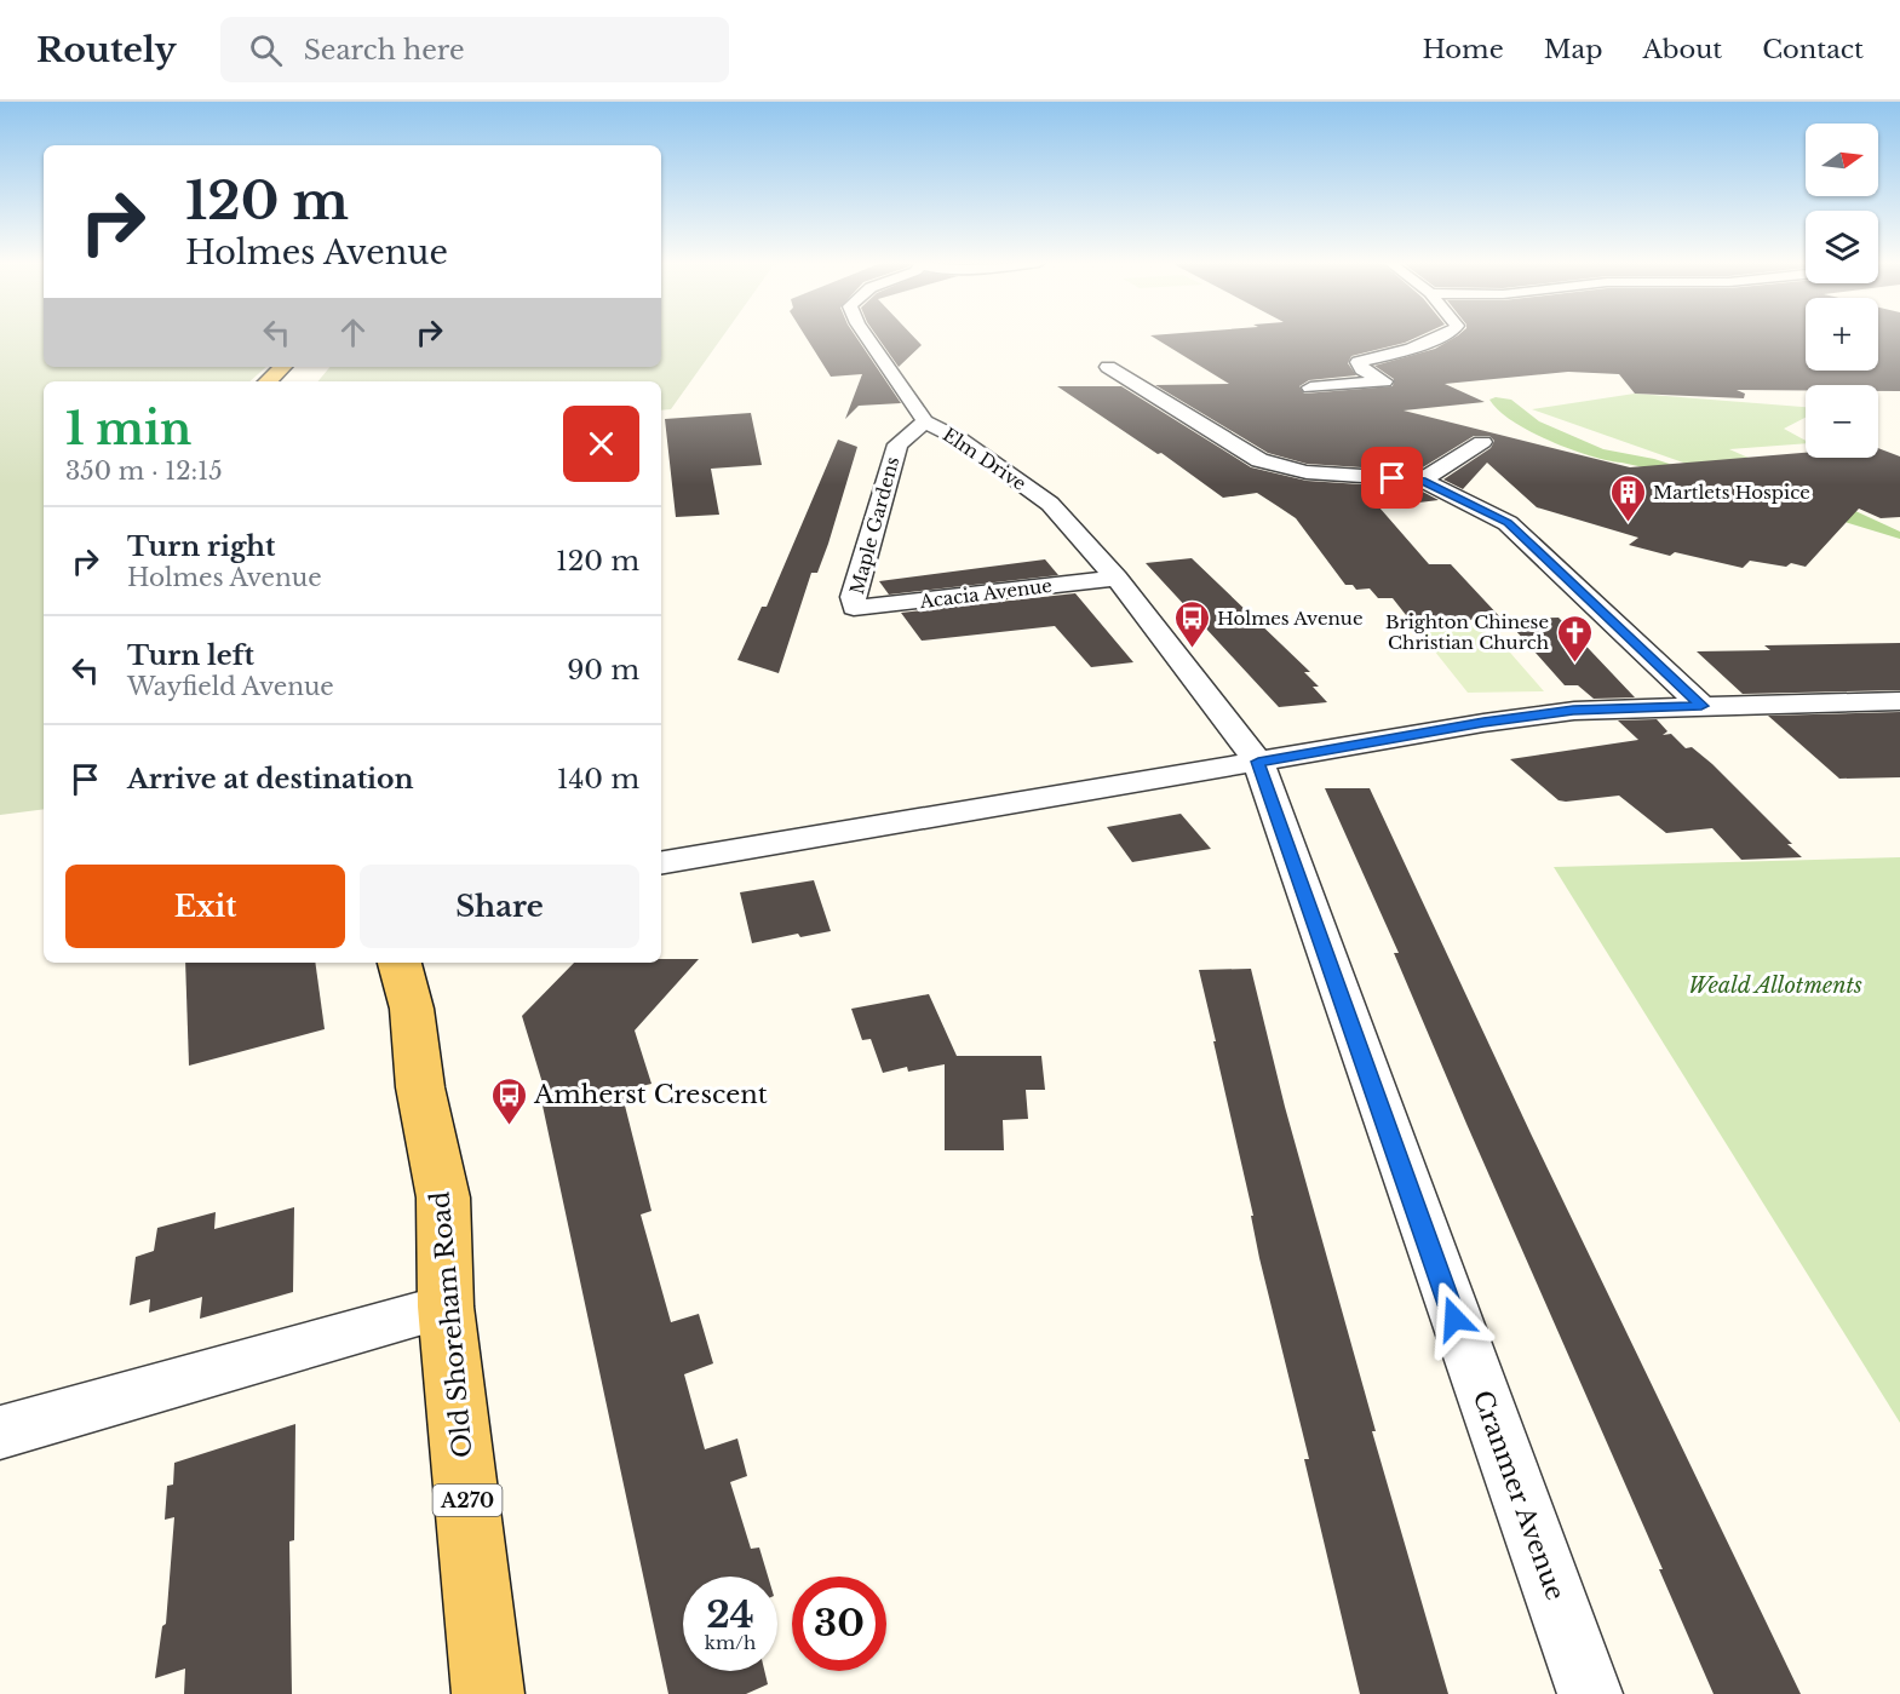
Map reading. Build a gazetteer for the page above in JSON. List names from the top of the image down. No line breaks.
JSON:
{"streets":{"main road":["Old Shoreham Road","A270"],"street":["Elm Drive","Maple Gardens","Acacia Avenue","Cranmer Avenue"]},"crossings":[["Elm Drive","Maple Gardens"],["Elm Drive","Acacia Avenue"],["Elm Drive","Cranmer Avenue"],["Maple Gardens","Acacia Avenue"]],"parks":["Weald Allotments"],"places":{"building":["Martlets Hospice"],"bus stop":["Holmes Avenue","Amherst Crescent"],"church":["Brighton Chinese Christian Church"]},"north":"right","page":{"header":"Routely","search":"Search here","nav":["Home","Map","About","Contact"],"map_buttons":["+","−"],"turn":["120 m","Holmes Avenue"],"heading":["1 min","350 m · 12:15"],"list":[{"name":"Turn right","note":"Holmes Avenue","value":"120 m"},{"name":"Turn left","note":"Wayfield Avenue","value":"90 m"},{"name":"Arrive at destination","value":"140 m"}],"buttons":["Exit","Share"],"speed":"24 km/h","limit":"30"}}
